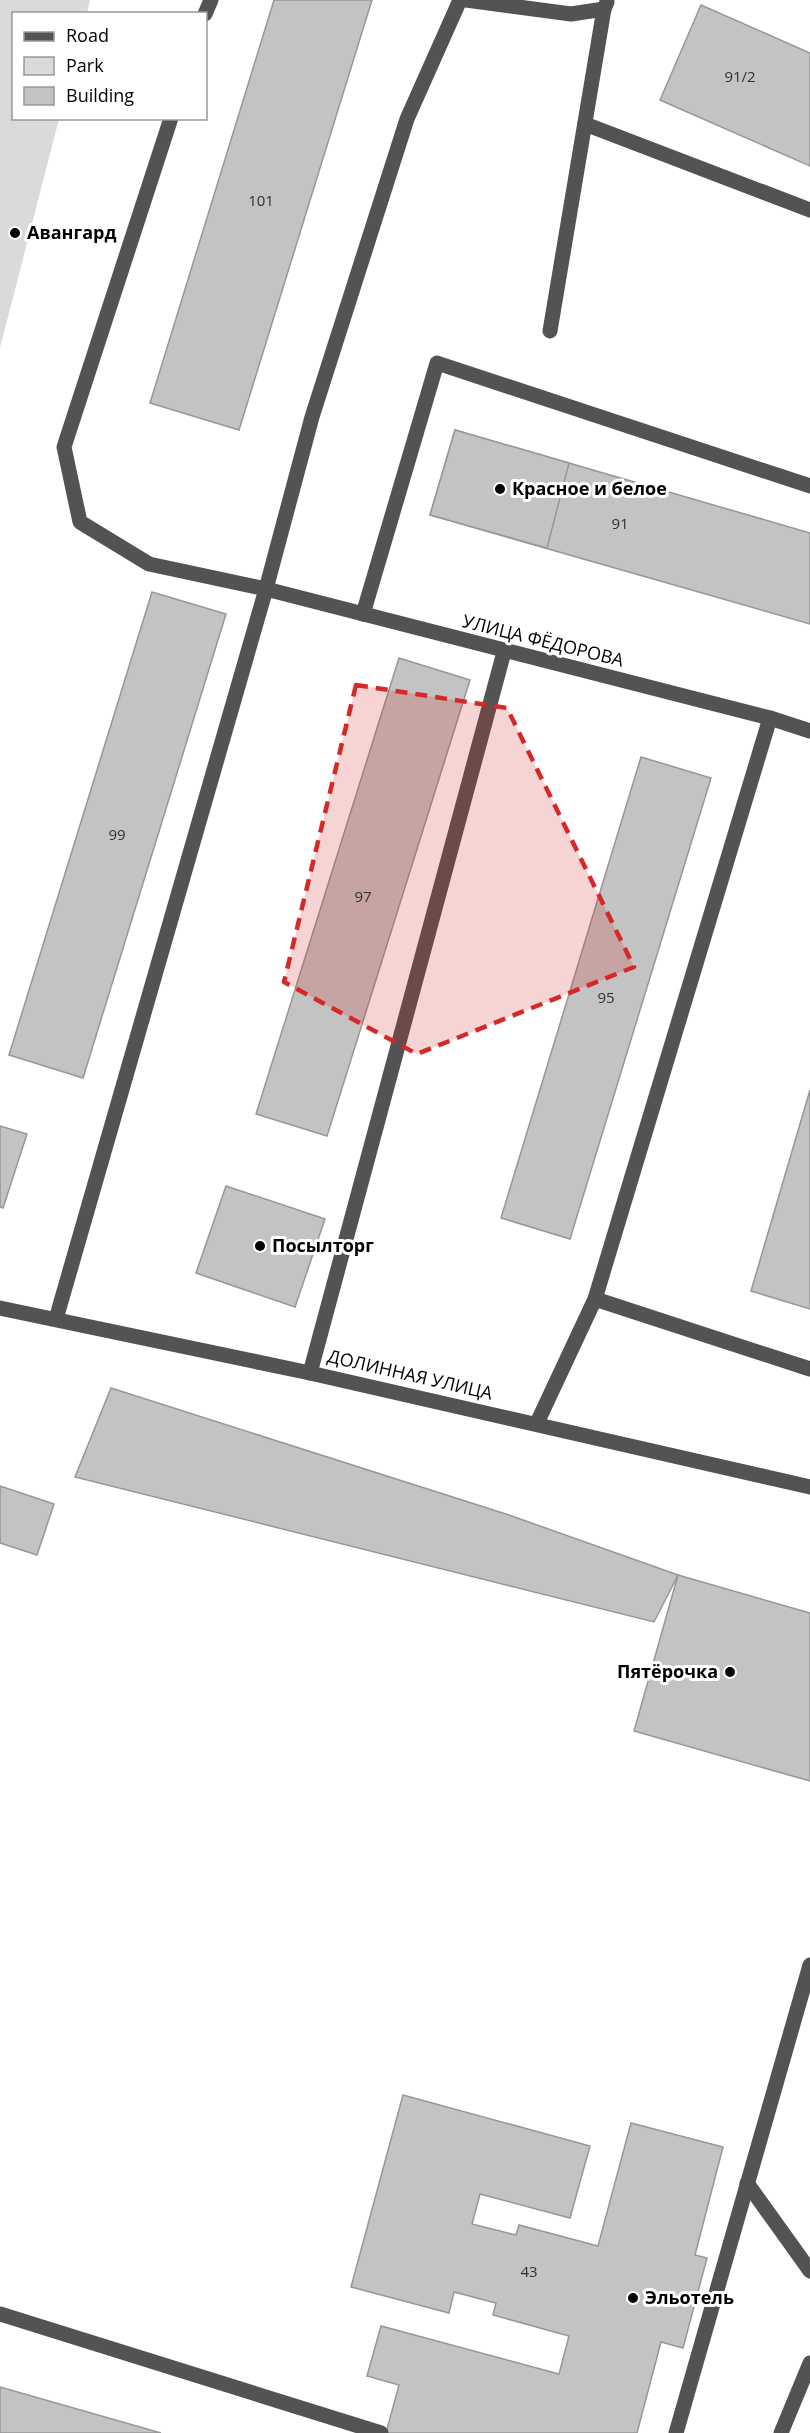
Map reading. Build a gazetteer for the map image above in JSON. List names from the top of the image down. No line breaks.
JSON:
{"streets":{"street":["УЛИЦА ФЁДОРОВА","ДОЛИННАЯ УЛИЦА"]},"places":["Авангард","Красное и белое","Посылторг","Пятёрочка","Эльотель"],"house_numbers":["91/2","101","91","99","97","95","43"],"legend":["Road","Park","Building"]}
